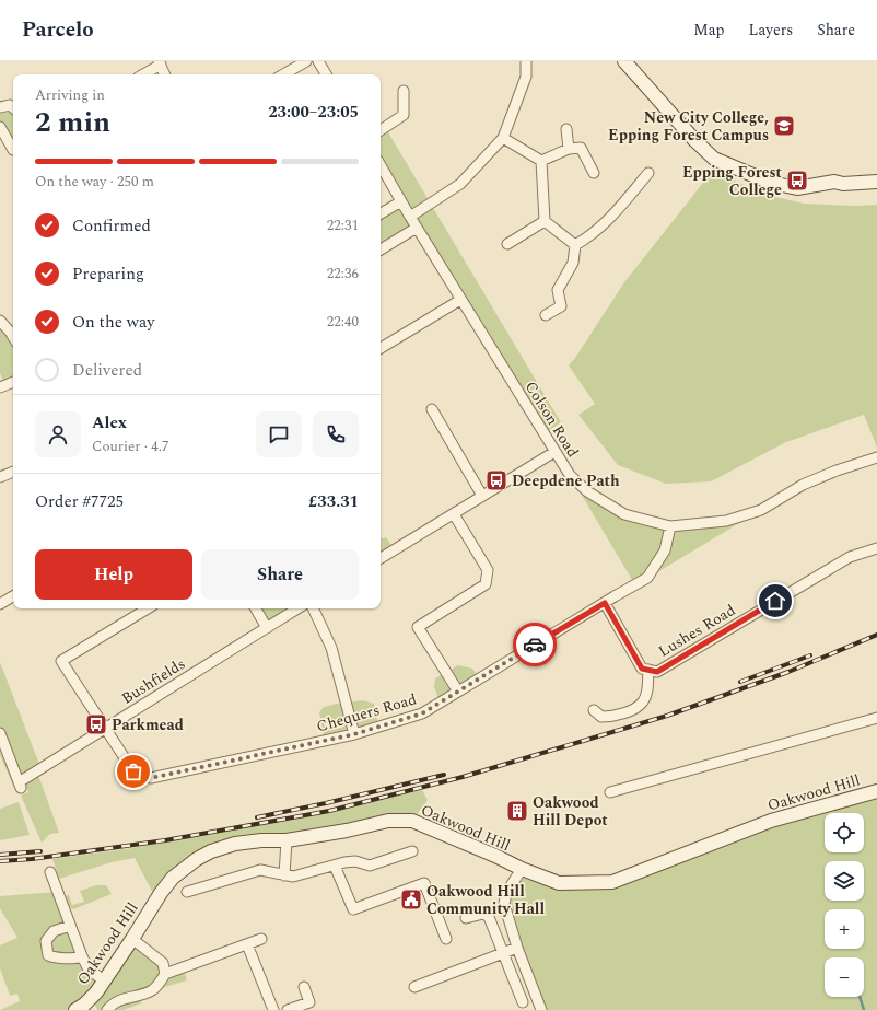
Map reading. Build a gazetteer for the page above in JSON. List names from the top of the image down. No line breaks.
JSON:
{"streets":{"street":["Colson Road","Lushes Road","Bushfields","Chequers Road","Oakwood Hill"]},"crossings":[["Colson Road","Chequers Road"],["Lushes Road","Chequers Road"],["Bushfields","Chequers Road"]],"places":{"school or university":["New City College, Epping Forest Campus"],"bus stop":["Epping Forest College","Deepdene Path","Parkmead"],"building":["Oakwood Hill Depot"],"public building":["Oakwood Hill Community Hall"]},"page":{"header":"Parcelo","nav":["Map","Layers","Share"],"heading":["2 min","Arriving in","23:00–23:05"],"panel":["Alex","Courier · 4.7","Order #7725","£33.31"],"bar":"On the way · 250 m","list":[["Confirmed","22:31"],["Preparing","22:36"],["On the way","22:40"],"Delivered"],"buttons":["Help","Share"],"map_buttons":["+","−"]}}
